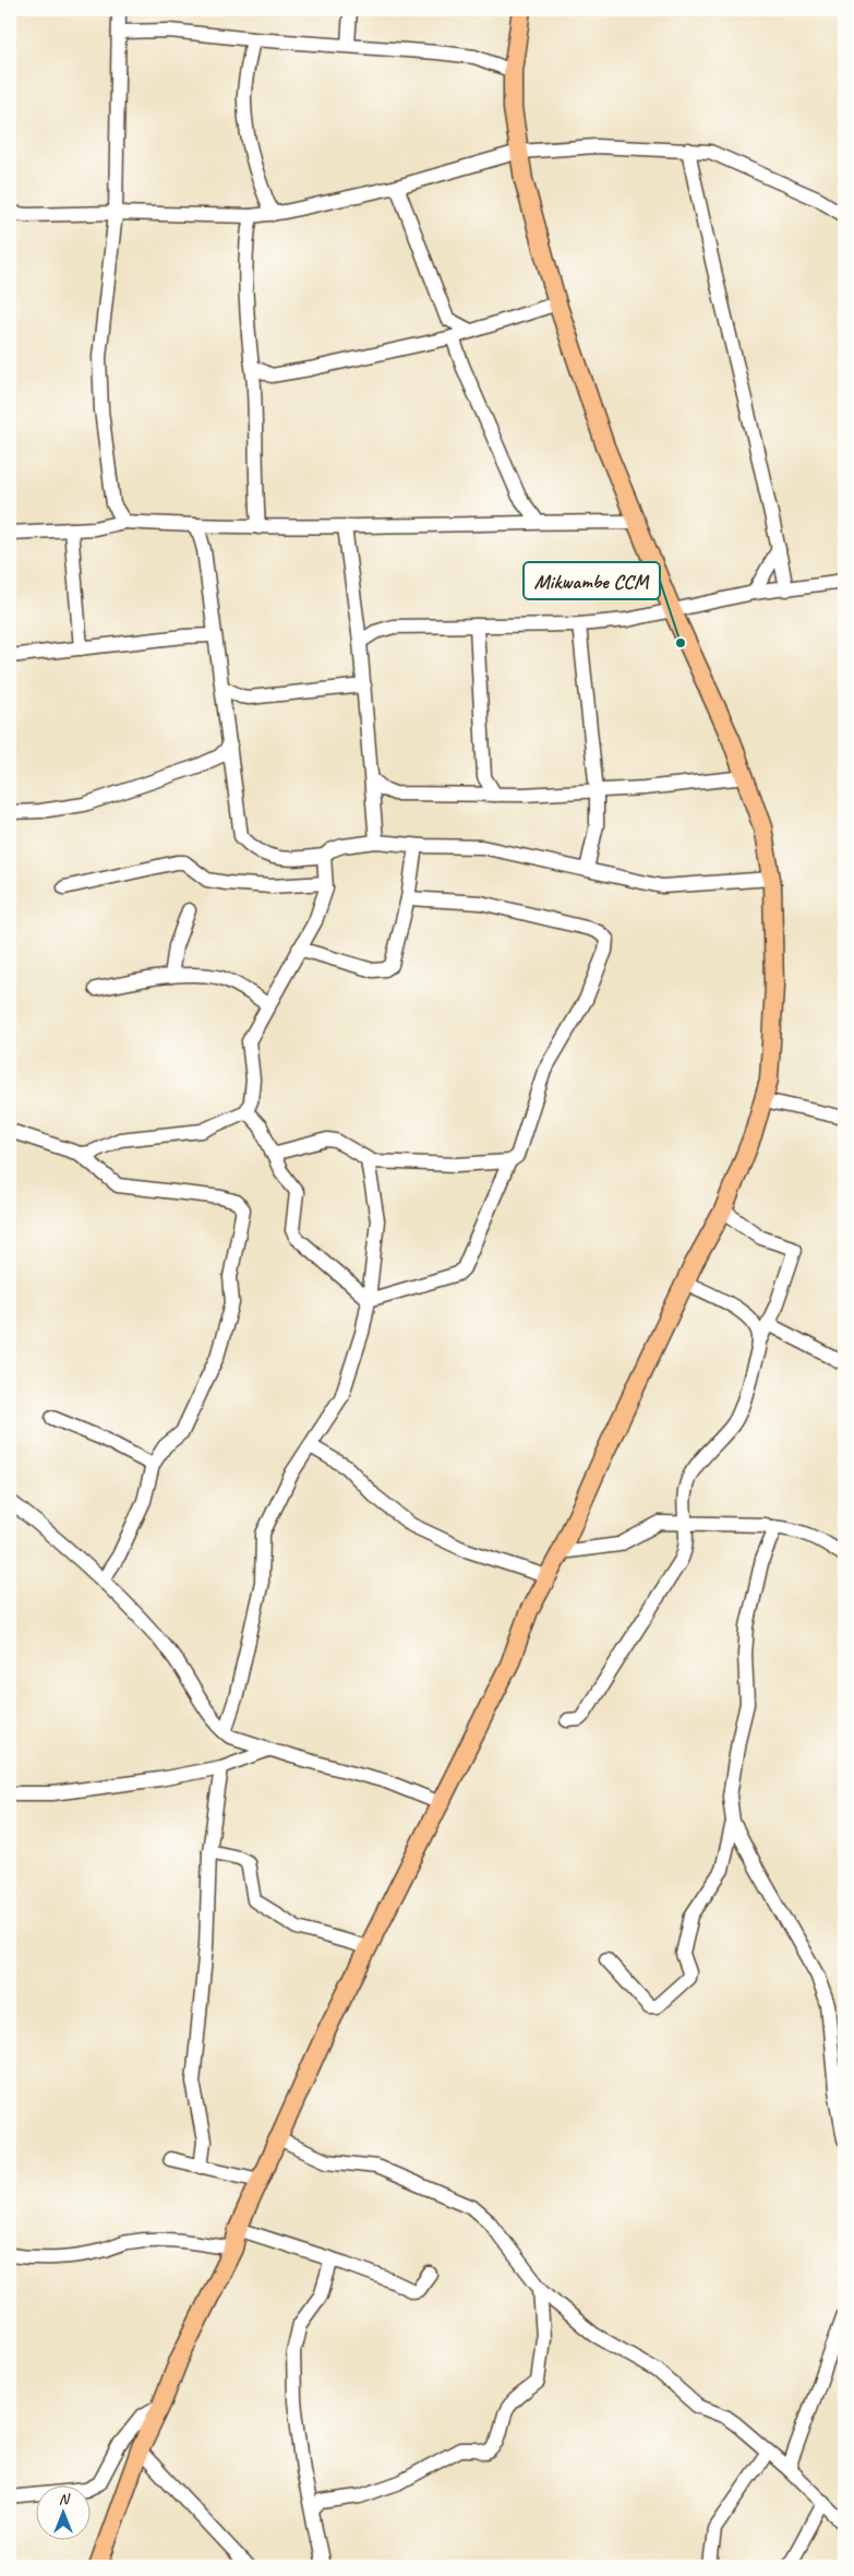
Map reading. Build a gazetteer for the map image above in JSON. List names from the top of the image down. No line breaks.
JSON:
{"places":["Mikwambe CCM"],"north":"top"}
